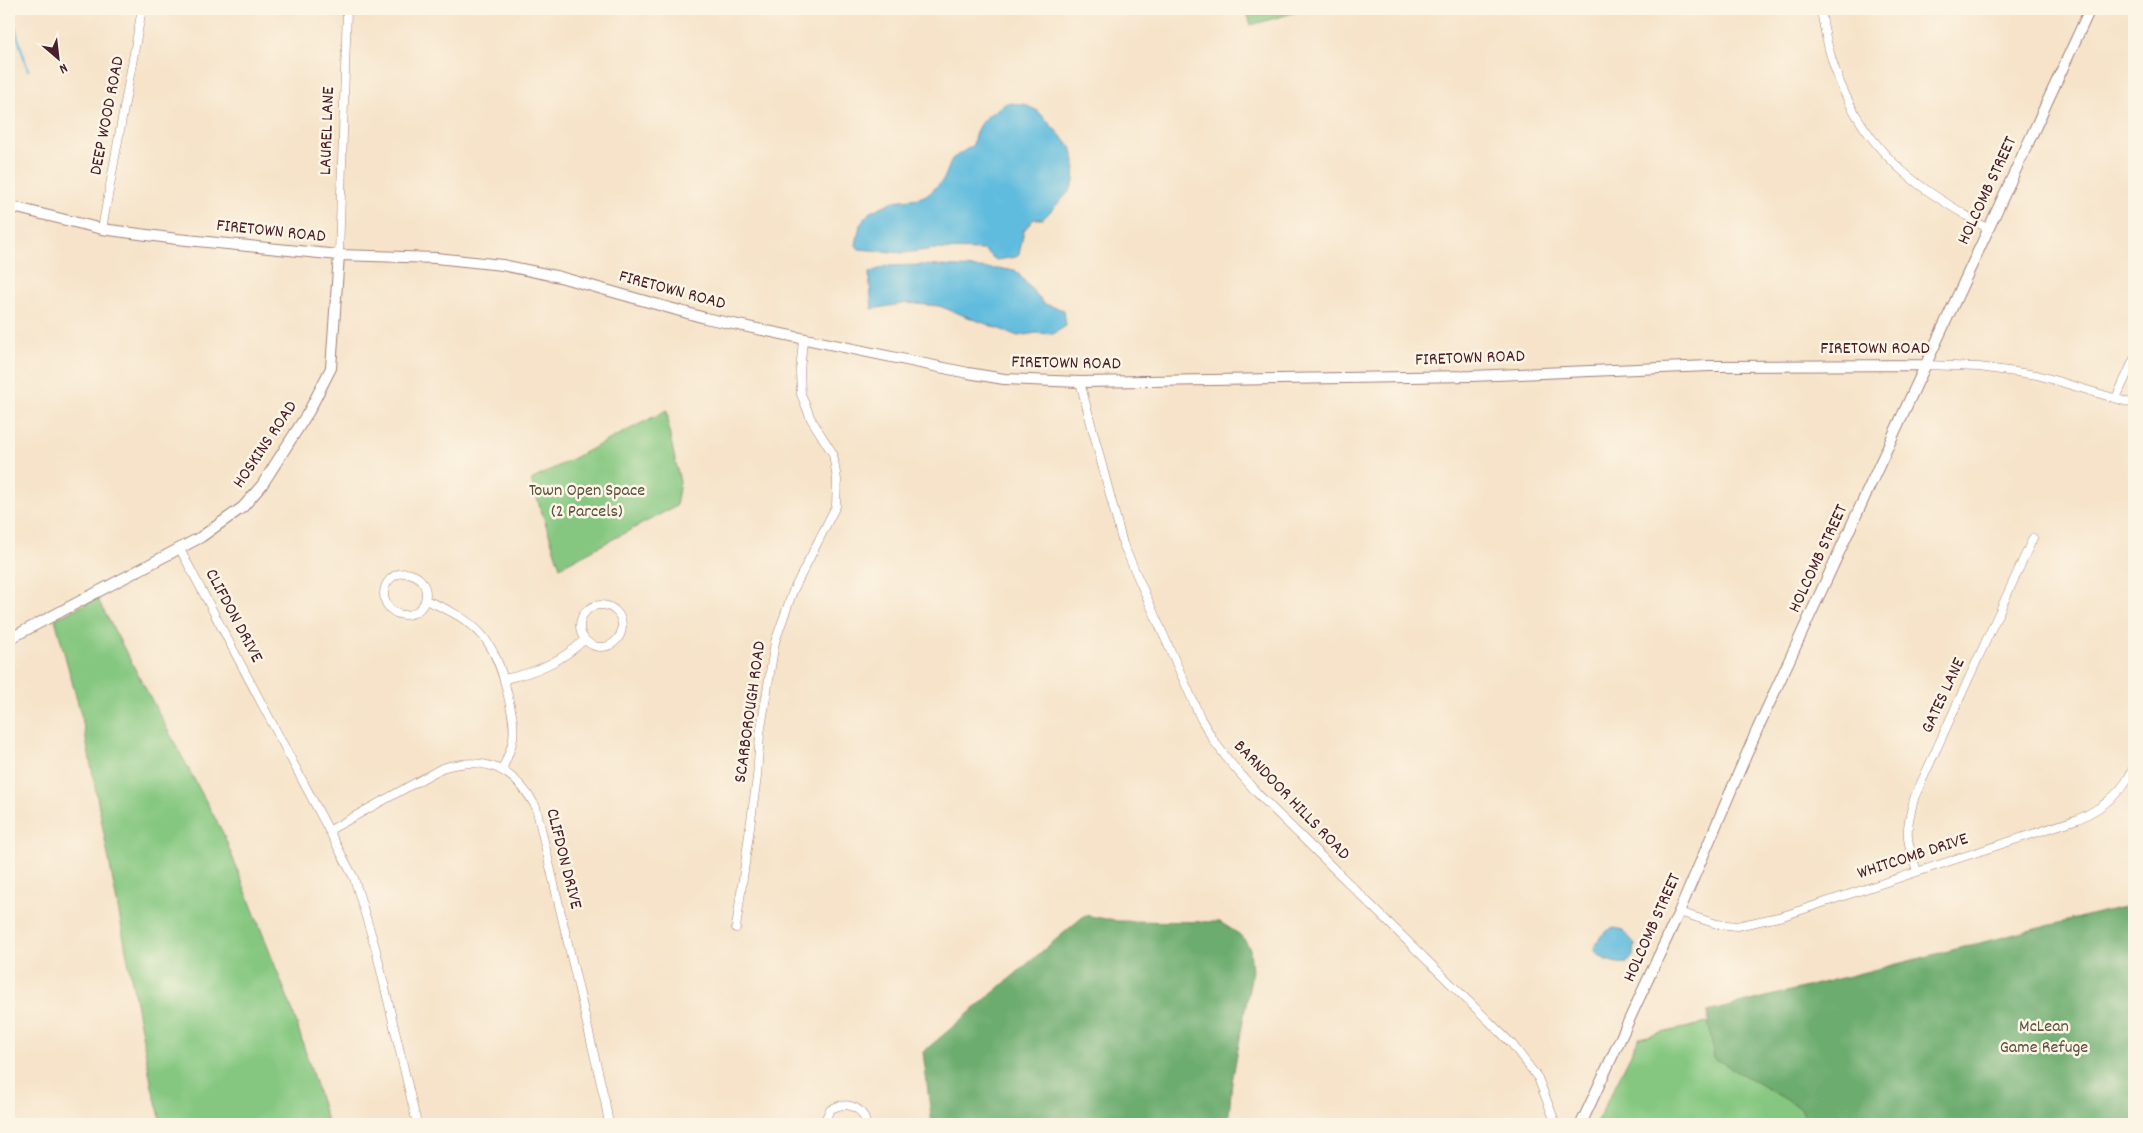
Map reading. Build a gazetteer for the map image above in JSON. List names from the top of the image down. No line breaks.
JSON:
{"streets":{"street":["DEEP WOOD ROAD","LAUREL LANE","HOLCOMB STREET","FIRETOWN ROAD","HOSKINS ROAD","CLIFDON DRIVE","GATES LANE","SCARBOROUGH ROAD","BARNDOOR HILLS ROAD","WHITCOMB DRIVE"]},"crossings":[["DEEP WOOD ROAD","FIRETOWN ROAD"],["LAUREL LANE","FIRETOWN ROAD"],["LAUREL LANE","HOSKINS ROAD"],["HOLCOMB STREET","FIRETOWN ROAD"],["HOLCOMB STREET","WHITCOMB DRIVE"],["FIRETOWN ROAD","HOSKINS ROAD"],["FIRETOWN ROAD","SCARBOROUGH ROAD"],["FIRETOWN ROAD","BARNDOOR HILLS ROAD"],["HOSKINS ROAD","CLIFDON DRIVE"],["GATES LANE","WHITCOMB DRIVE"]],"parks":["Town Open Space (2 Parcels)","McLean Game Refuge"],"north":"bottom right"}
